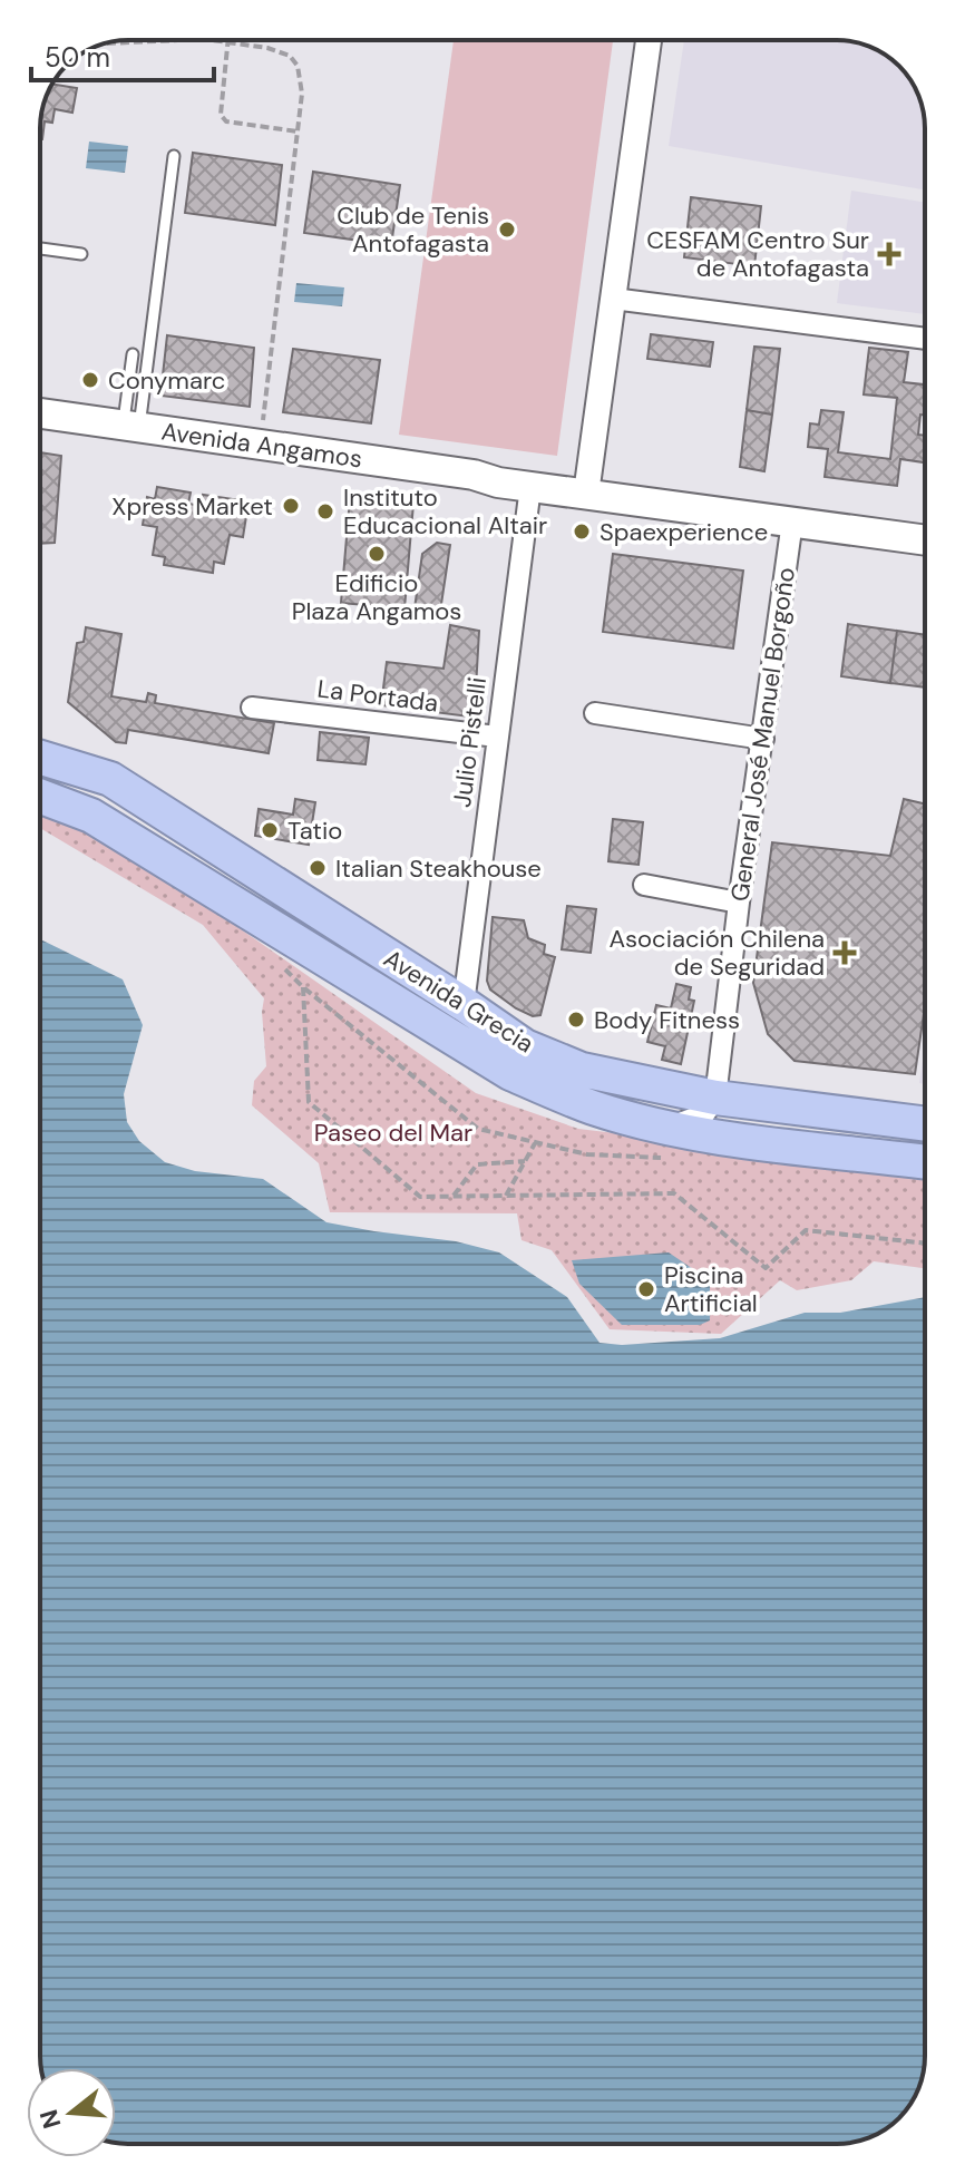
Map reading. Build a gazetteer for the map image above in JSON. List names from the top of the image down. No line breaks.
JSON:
{"streets":{"highway":["Avenida Grecia"],"main road":["Avenida Angamos"],"street":["La Portada","General José Manuel Borgoño","Julio Pistelli"]},"crossings":[["Avenida Angamos","General José Manuel Borgoño"],["Avenida Angamos","Julio Pistelli"],["La Portada","Julio Pistelli"],["General José Manuel Borgoño","Avenida Grecia"],["Julio Pistelli","Avenida Grecia"]],"parks":["Paseo del Mar"],"places":{"other":["Club de Tenis Antofagasta","Conymarc","Xpress Market","Instituto Educacional Altair","Spaexperience","Edificio Plaza Angamos","Tatio","Italian Steakhouse","Body Fitness","Piscina Artificial"],"health":["CESFAM Centro Sur de Antofagasta","Asociación Chilena de Seguridad"]},"scale_bar":"50 m","north":"left"}
